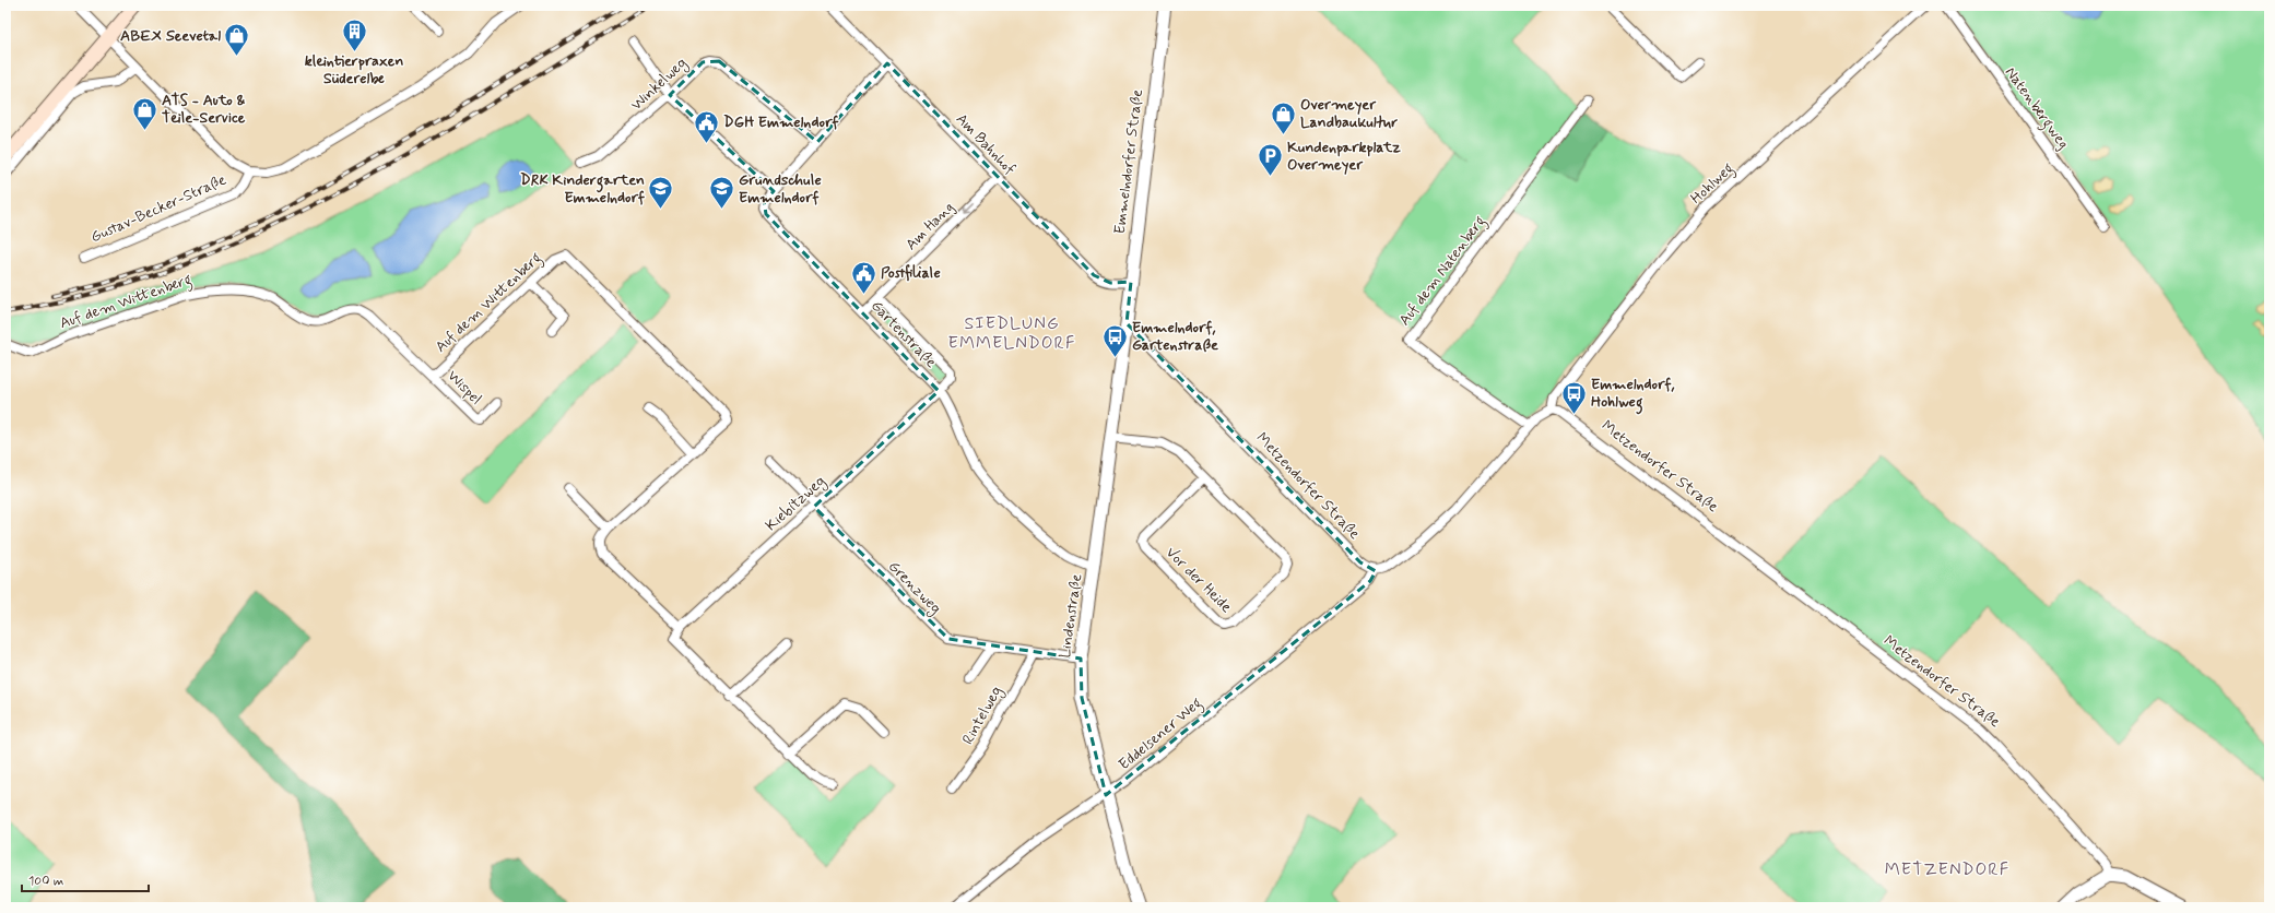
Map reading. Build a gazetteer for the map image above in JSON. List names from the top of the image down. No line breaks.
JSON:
{"streets":{"street":["Winkelweg","Natenbergweg","Am Bahnhof","Emmelndorfer Straße","Hohlweg","Gustav-Becker-Straße","Am Hang","Auf dem Natenberg","Auf dem Wittenberg","Gartenstraße","Wispel","Metzendorfer Straße","Kiebitzweg","Vor der Heide","Grenzweg","Lindenstraße","Rintelweg","Eddelsener Weg"]},"crossings":[["Winkelweg","Gartenstraße"],["Am Bahnhof","Emmelndorfer Straße"],["Am Bahnhof","Am Hang"],["Am Bahnhof","Gartenstraße"],["Emmelndorfer Straße","Metzendorfer Straße"],["Emmelndorfer Straße","Lindenstraße"],["Hohlweg","Metzendorfer Straße"],["Am Hang","Gartenstraße"],["Auf dem Wittenberg","Wispel"],["Auf dem Wittenberg","Kiebitzweg"],["Gartenstraße","Kiebitzweg"],["Gartenstraße","Lindenstraße"],["Metzendorfer Straße","Lindenstraße"],["Metzendorfer Straße","Eddelsener Weg"],["Kiebitzweg","Grenzweg"],["Vor der Heide","Lindenstraße"],["Grenzweg","Lindenstraße"],["Grenzweg","Rintelweg"],["Lindenstraße","Eddelsener Weg"]],"one_way":["Am Hang"],"districts":["SIEDLUNG EMMELNDORF","METZENDORF"],"places":{"building":["kleintierpraxen Süderelbe"],"shop":["ABEX Seevetal","ATS - Auto & Teile-Service","Overmeyer Landbaukultur"],"public building":["DGH Emmelndorf","Postfiliale"],"parking":["Kundenparkplatz Overmeyer"],"school or university":["DRK Kindergarten Emmelndorf","Grundschule Emmelndorf"],"bus stop":["Emmelndorf, Gartenstraße","Emmelndorf, Hohlweg"]},"scale_bar":"100 m"}
